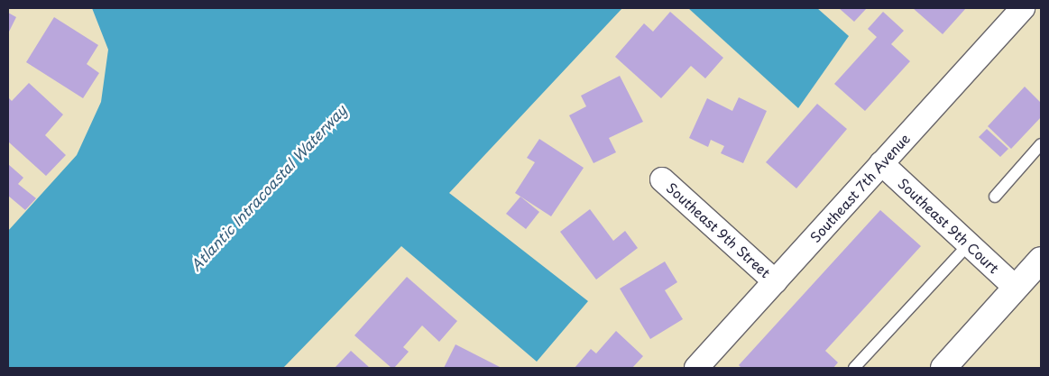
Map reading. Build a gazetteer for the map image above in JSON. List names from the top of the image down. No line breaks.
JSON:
{"streets":{"street":["Southeast 7th Avenue","Southeast 9th Court","Southeast 9th Street"]},"crossings":[["Southeast 7th Avenue","Southeast 9th Court"],["Southeast 7th Avenue","Southeast 9th Street"]],"water":["Atlantic Intracoastal Waterway"]}
